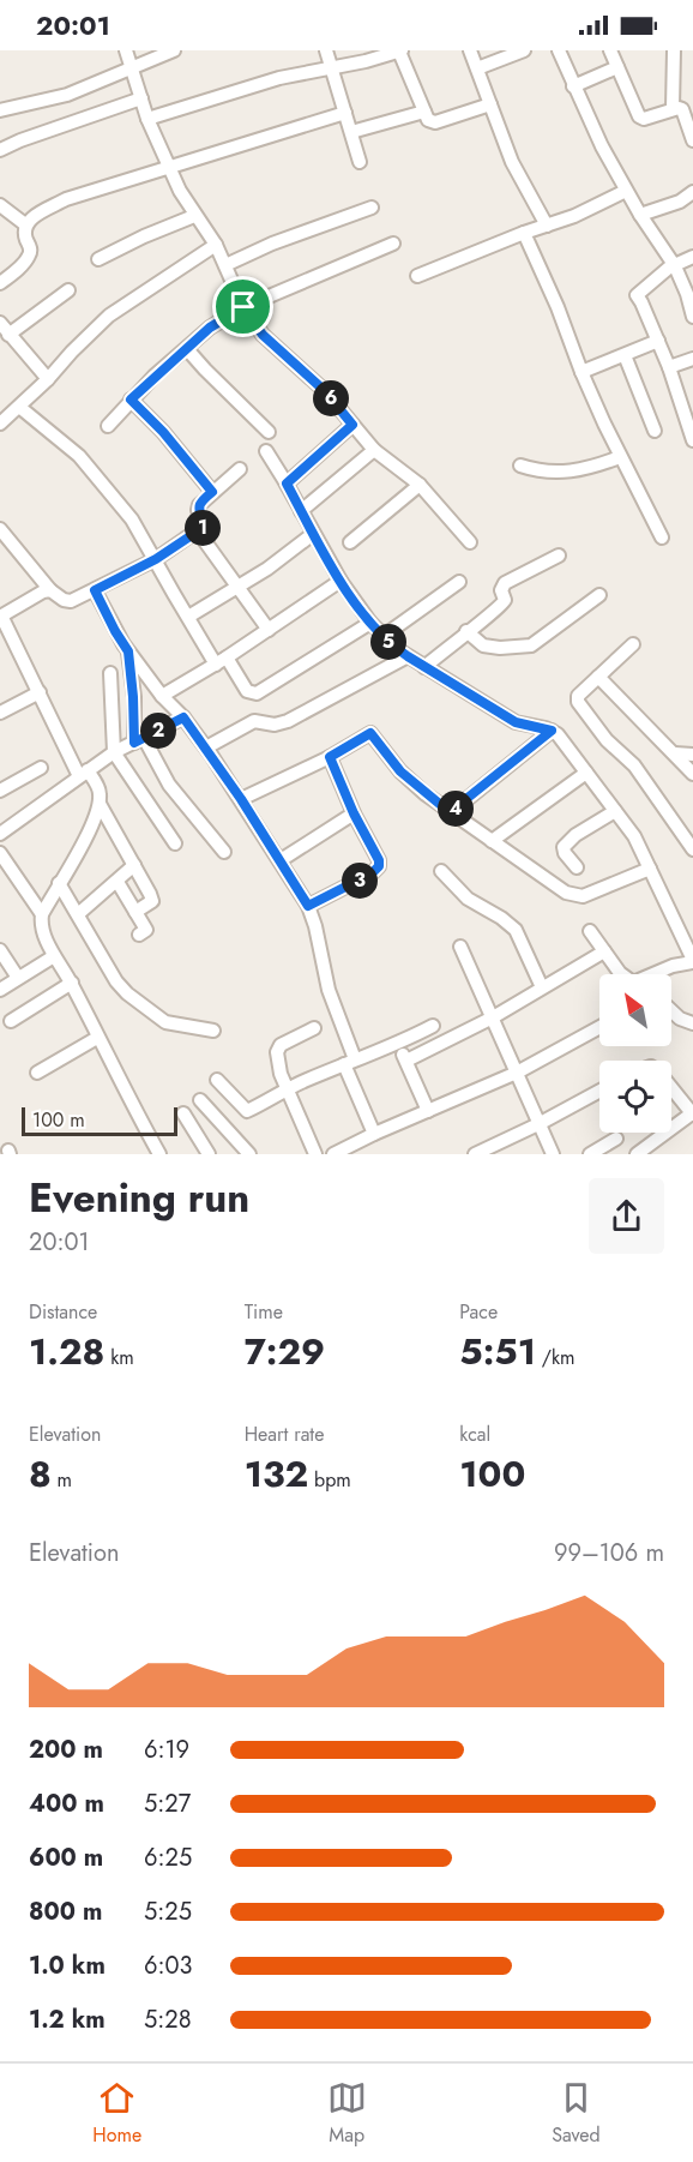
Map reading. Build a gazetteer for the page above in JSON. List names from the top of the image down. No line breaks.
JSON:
{"scale_bar":"100 m","north":"top left","page":{"status":"20:01","pins":["6","1","5","2","4","3"],"scale":"100 m","heading":["Evening run","20:01"],"stats":[["Distance","1.28 km"],["Time","7:29"],["Pace","5:51 /km"],["Elevation","8 m"],["Heart rate","132 bpm"],["kcal","100"]],"chart":["Elevation","99–106 m"],"list":[{"name":"200 m","note":"6:19"},{"name":"400 m","note":"5:27"},{"name":"600 m","note":"6:25"},{"name":"800 m","note":"5:25"},{"name":"1.0 km","note":"6:03"},{"name":"1.2 km","note":"5:28"}],"tabs":["Home","Map","Saved"]}}
